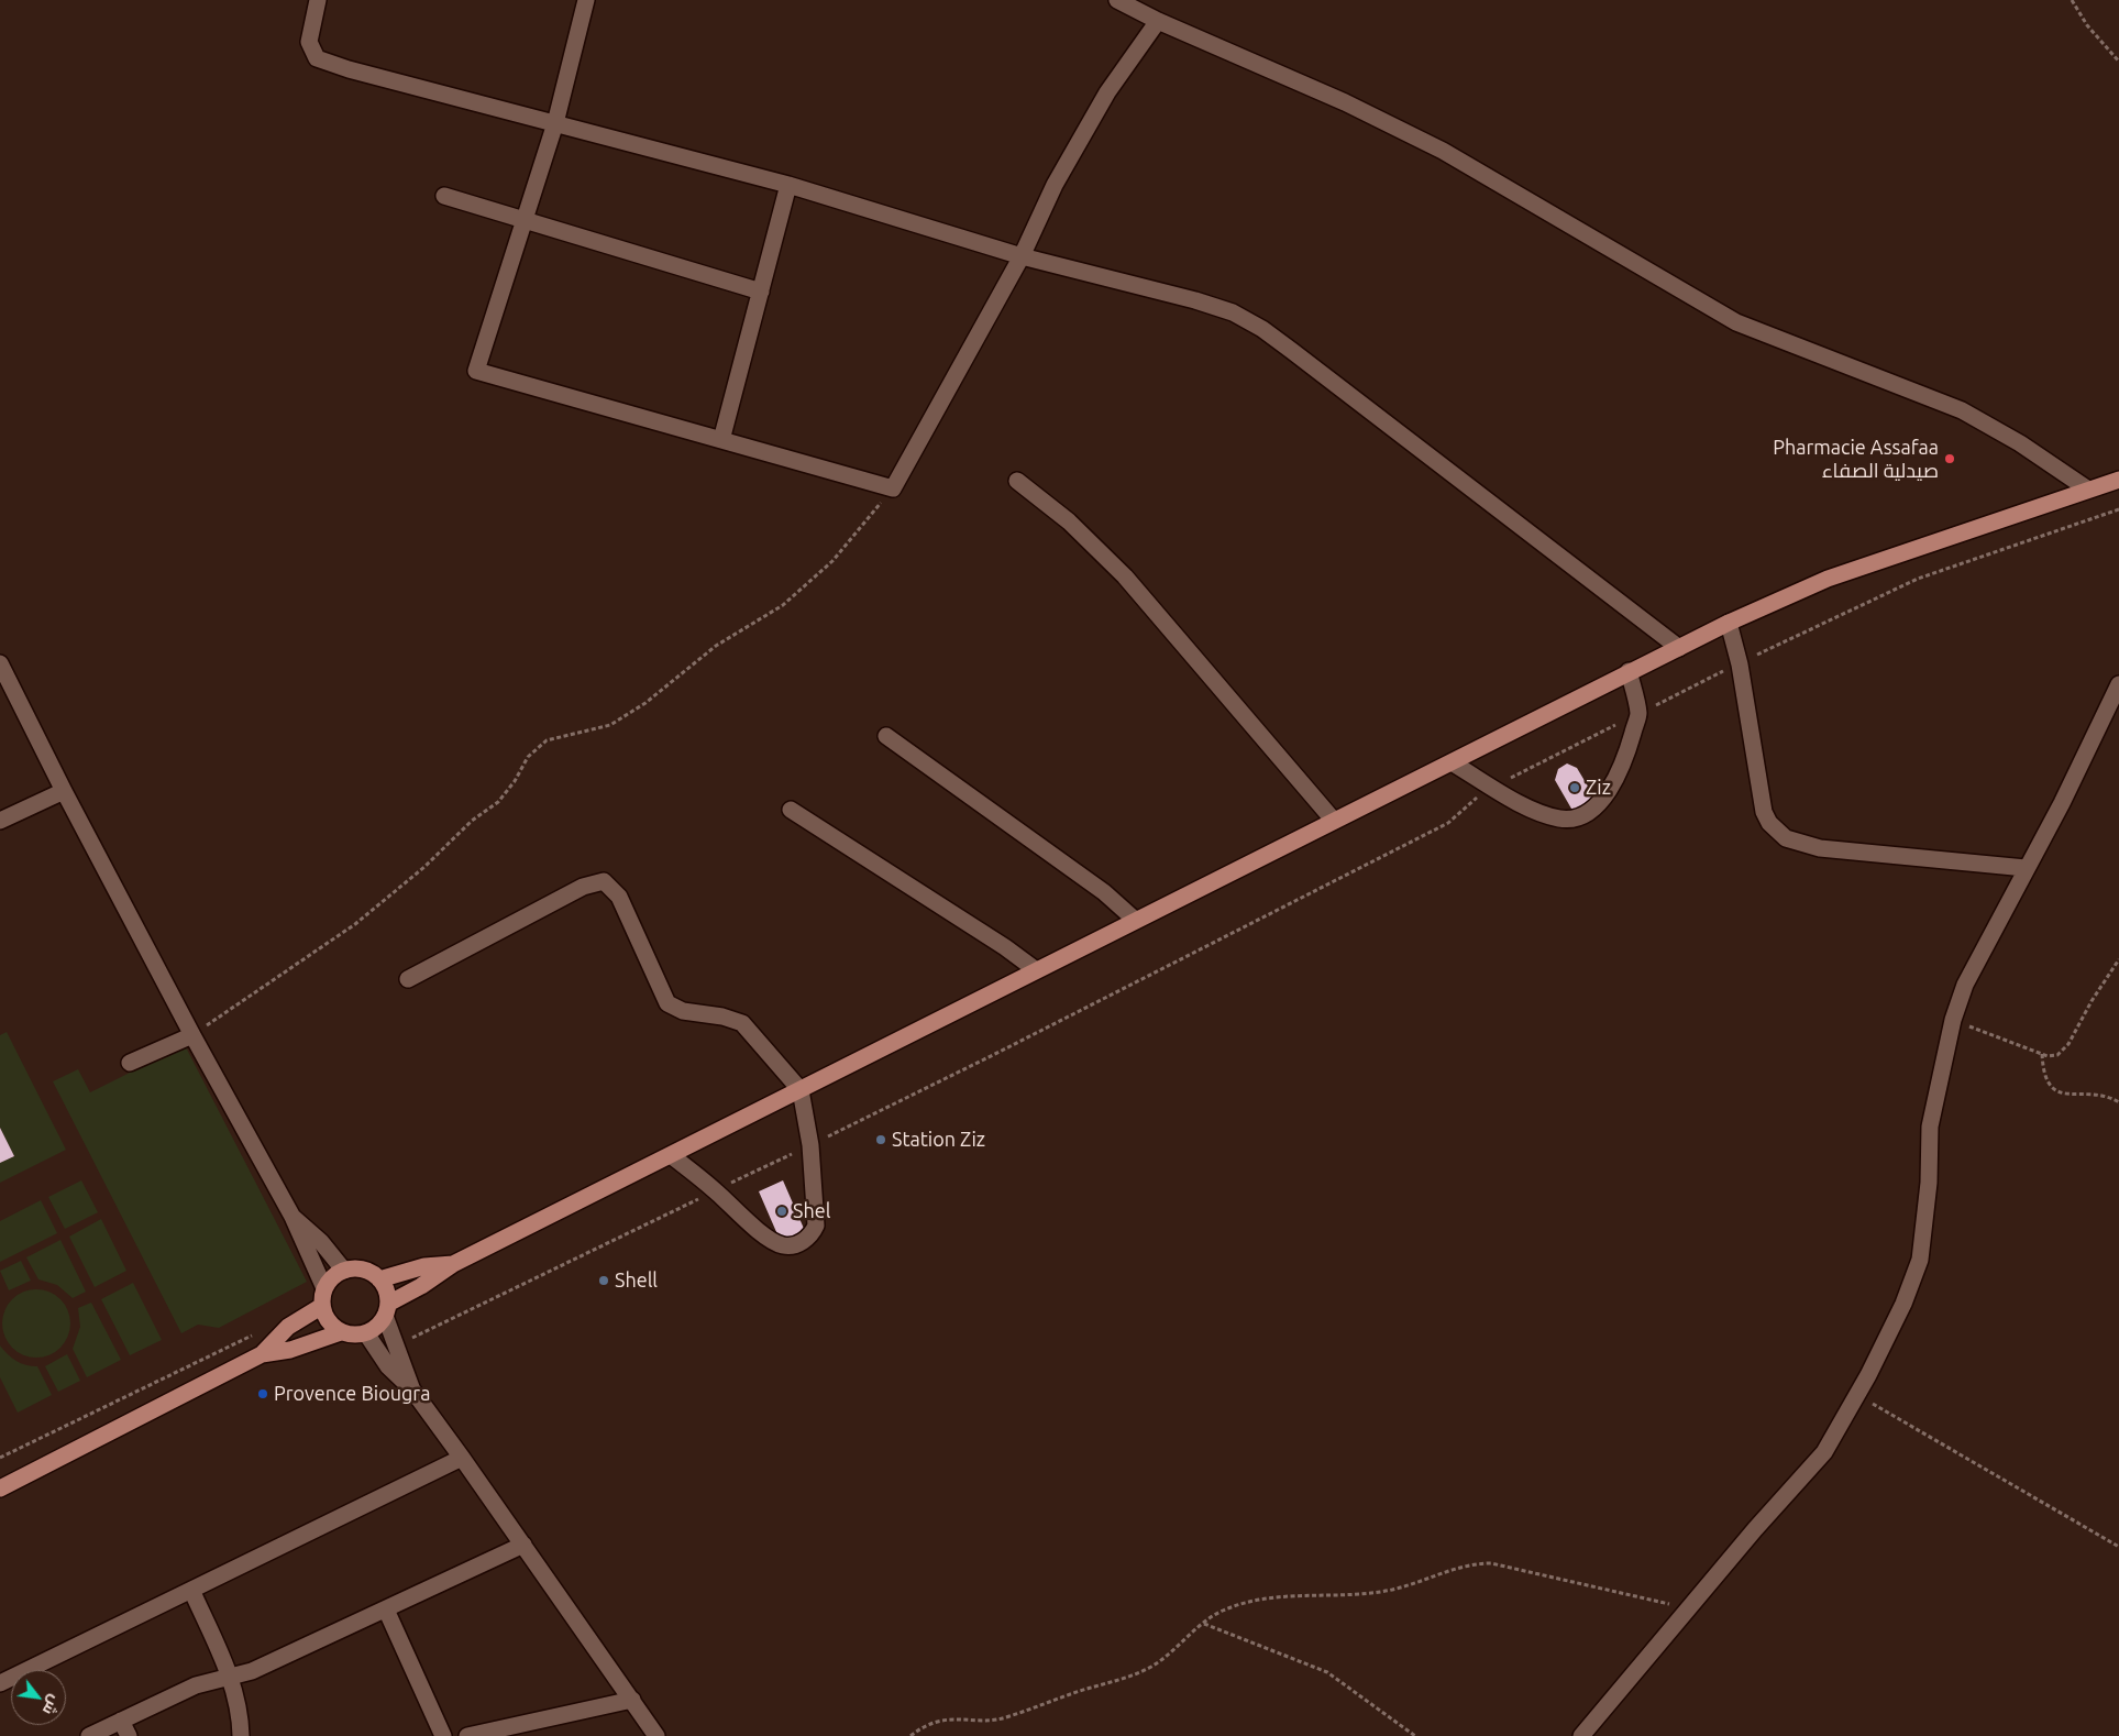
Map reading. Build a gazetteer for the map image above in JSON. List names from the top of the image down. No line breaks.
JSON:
{"places":["Pharmacie Assafaa صيدلية الصفاء","Ziz","Station Ziz","Shel","Shell","Provence Biougra"],"north":"bottom right"}
